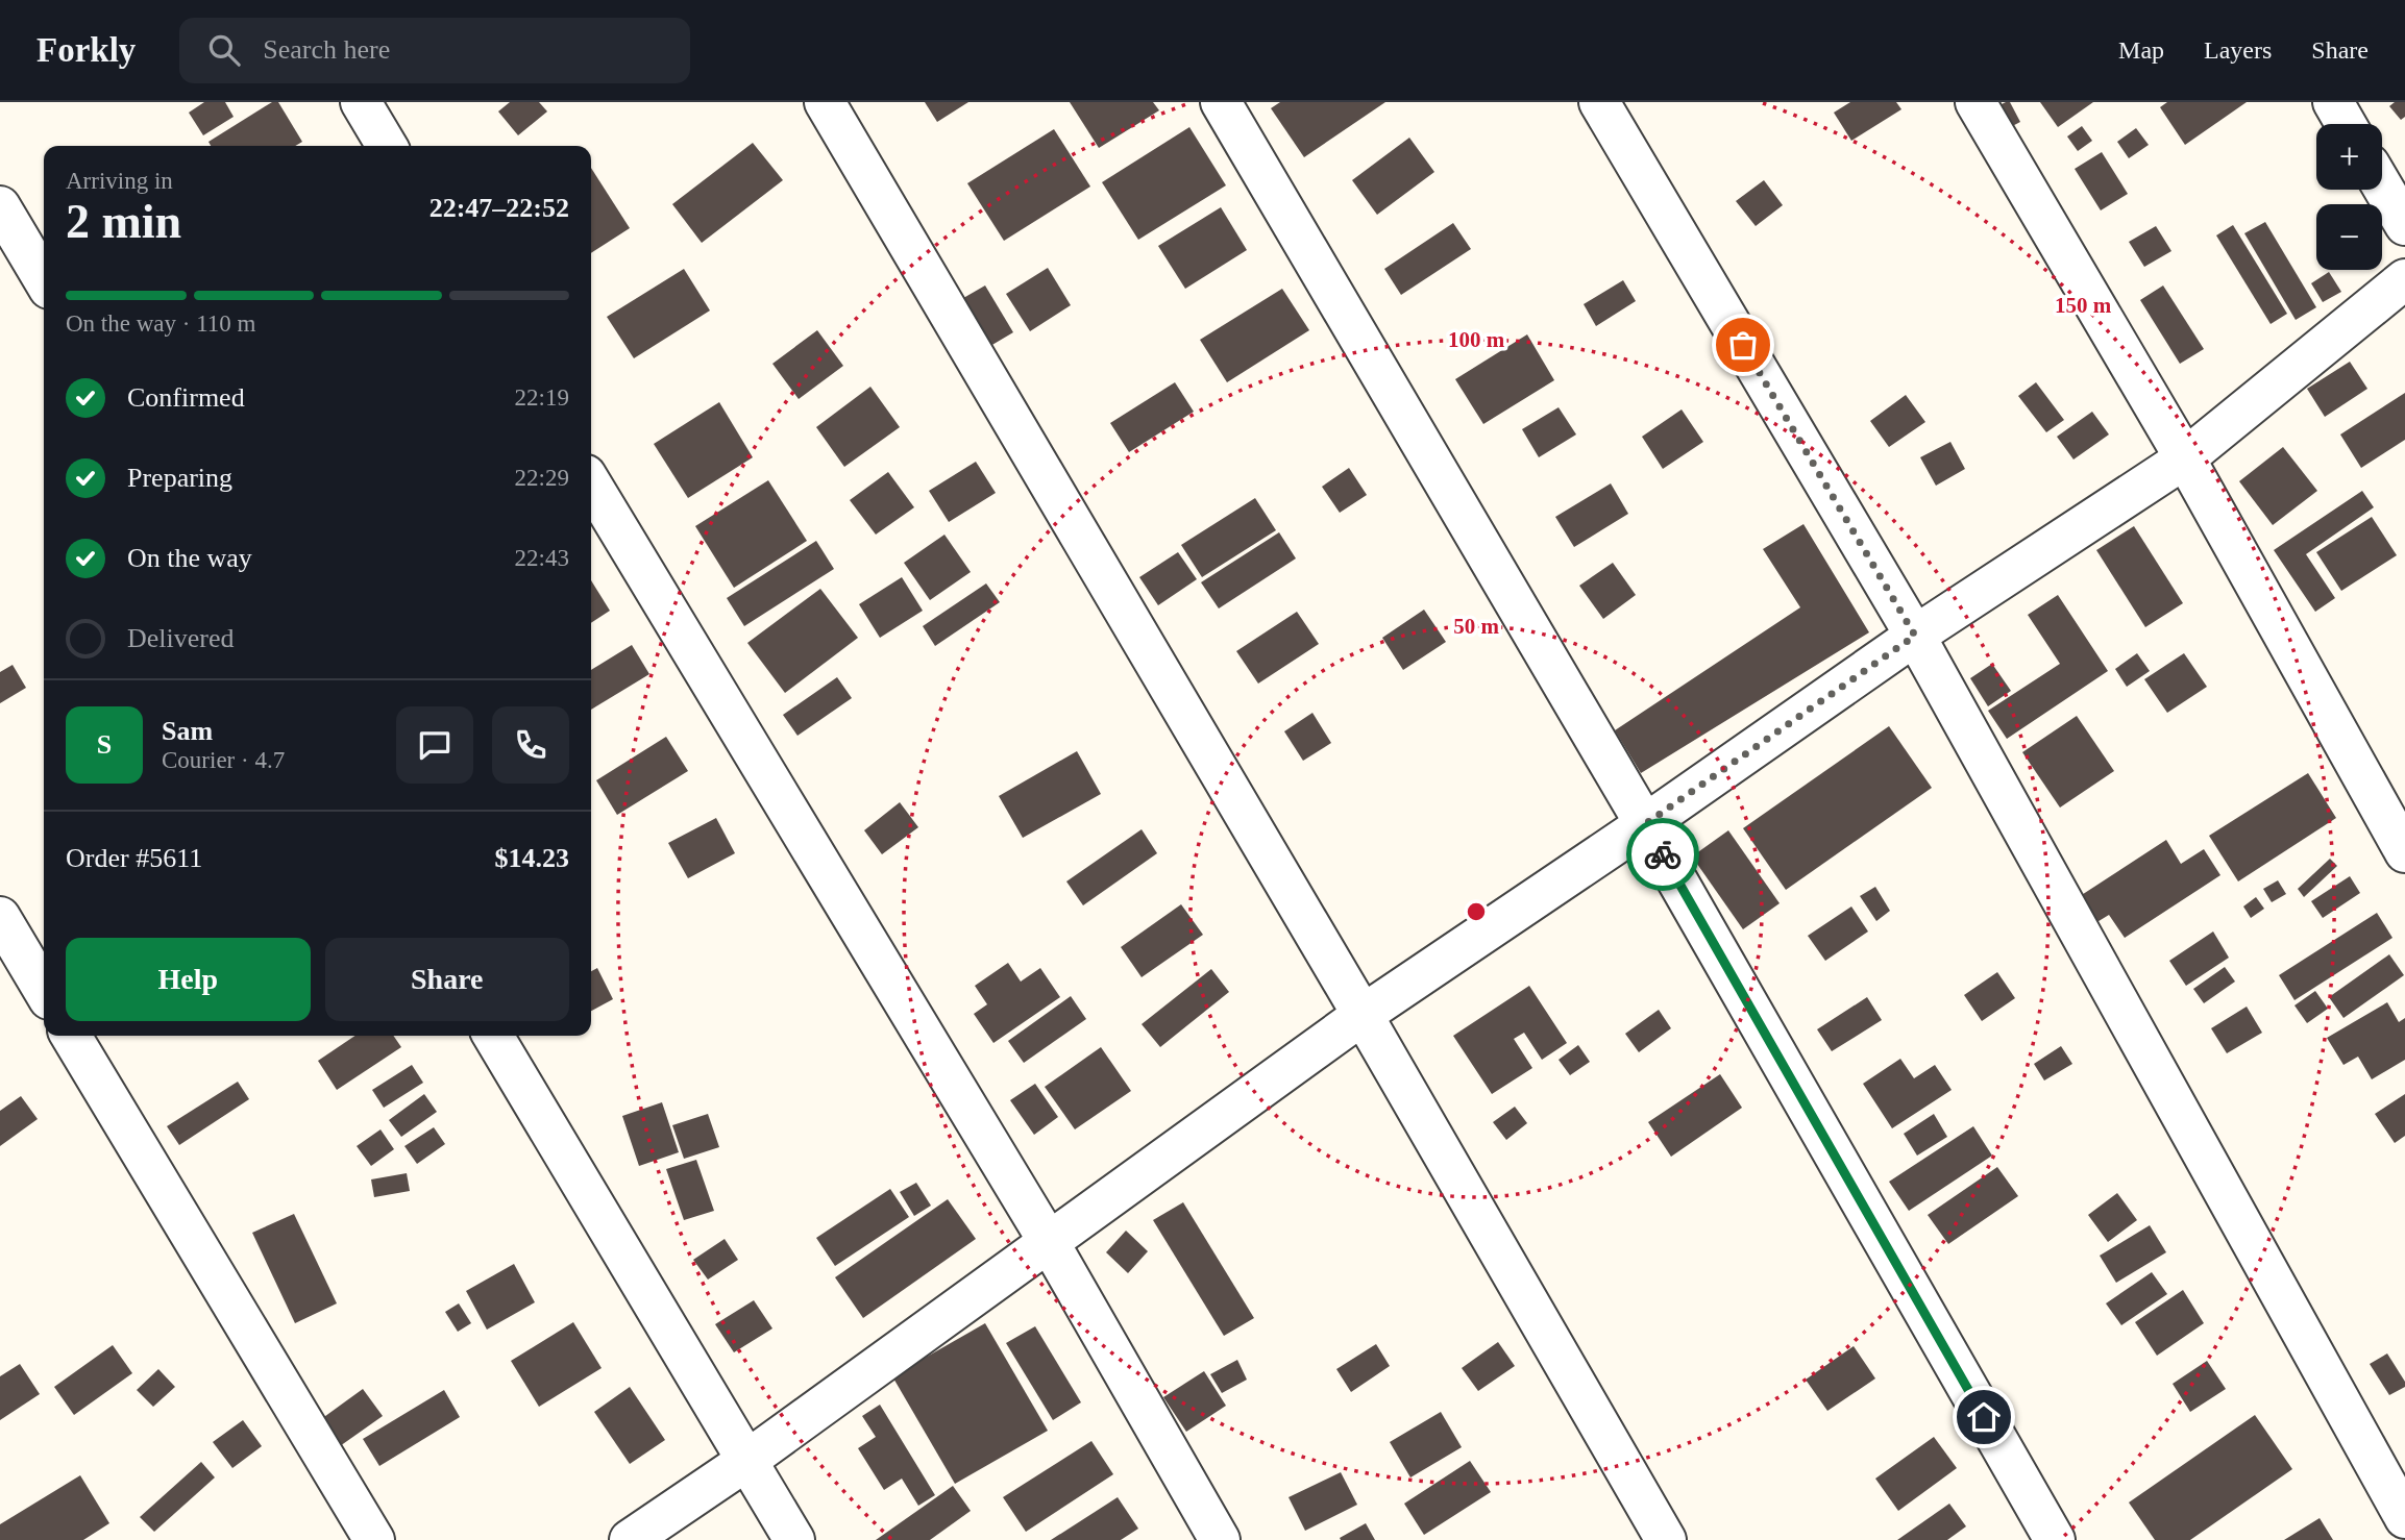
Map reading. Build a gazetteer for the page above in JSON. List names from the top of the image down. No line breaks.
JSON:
{"page":{"header":"Forkly","search":"Search here","nav":["Map","Layers","Share"],"map_buttons":["+","−"],"heading":["2 min","Arriving in","22:47–22:52"],"panel":["Sam","Courier · 4.7","Order #5611","$14.23"],"bar":"On the way · 110 m","list":[["Confirmed","22:19"],["Preparing","22:29"],["On the way","22:43"],"Delivered"],"round":"S","buttons":["Help","Share"]},"rings":["150 m","100 m","50 m"]}
